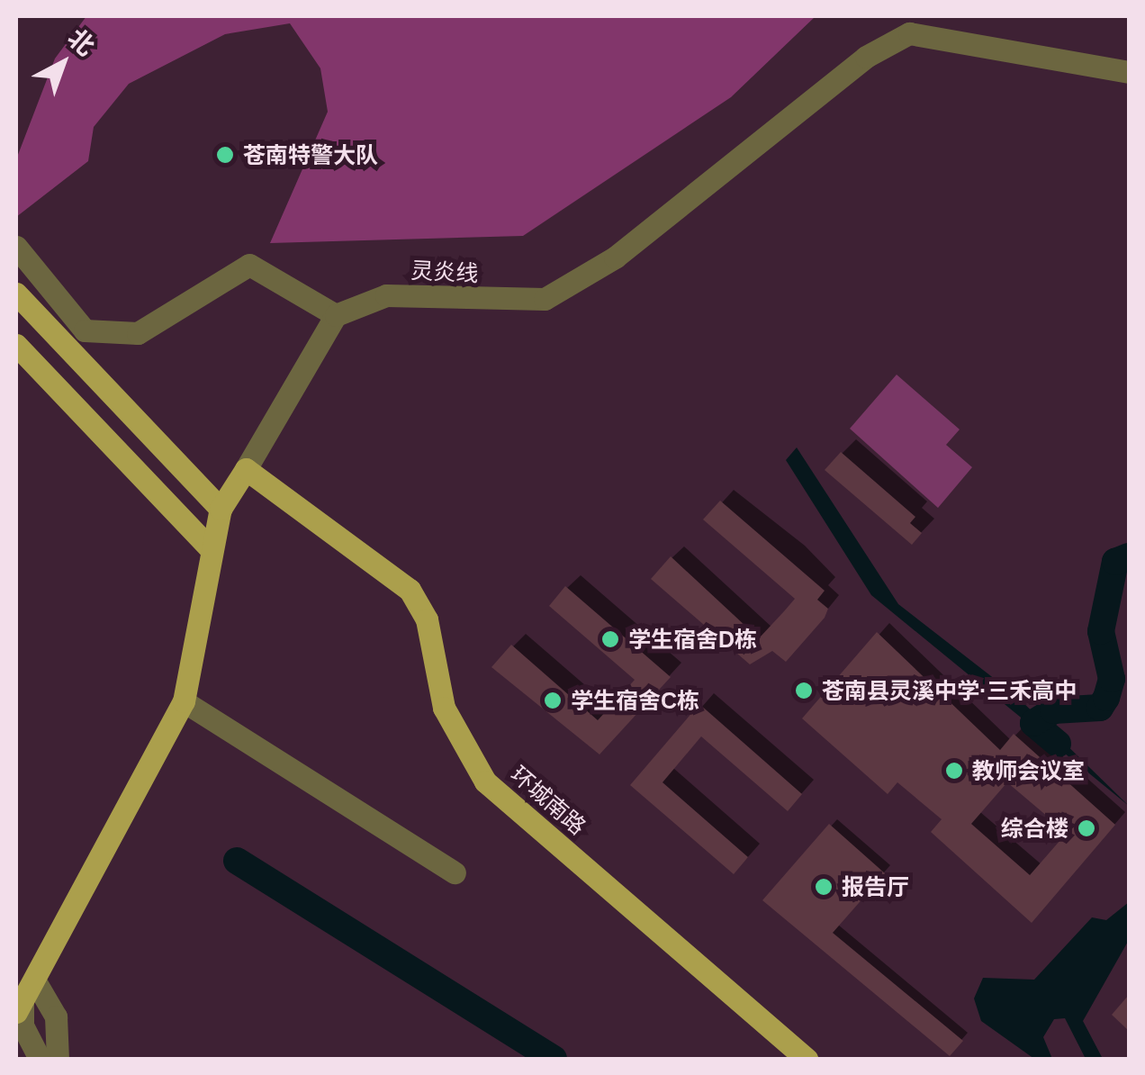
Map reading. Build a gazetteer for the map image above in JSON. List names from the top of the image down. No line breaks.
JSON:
{"streets":{"main road":["环城南路"],"street":["灵炎线"]},"places":["苍南特警大队","学生宿舍D栋","苍南县灵溪中学·三禾高中","学生宿舍C栋","教师会议室","综合楼","报告厅"],"north":"top right"}
